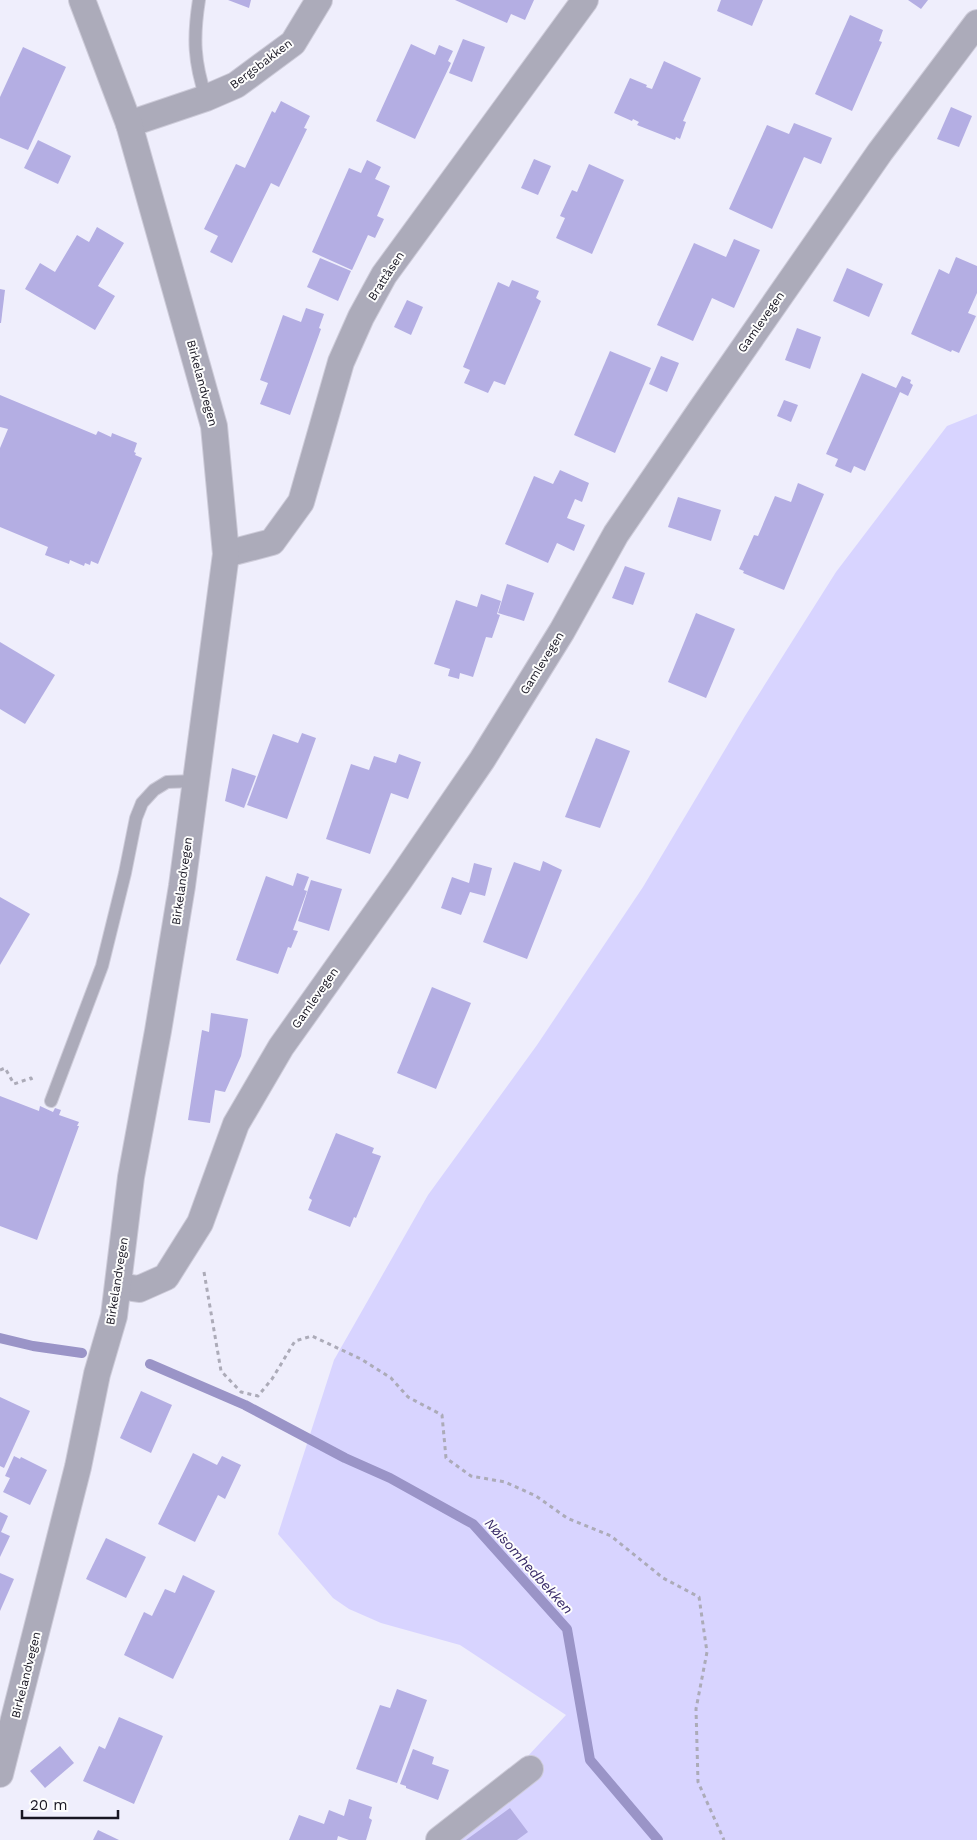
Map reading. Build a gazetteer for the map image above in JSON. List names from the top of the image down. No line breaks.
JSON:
{"streets":{"street":["Bergsbakken","Brattåsen","Gamlevegen","Birkelandvegen"]},"crossings":[["Bergsbakken","Birkelandvegen"],["Brattåsen","Birkelandvegen"],["Gamlevegen","Birkelandvegen"]],"water":["Nøisomhedbekken"],"scale_bar":"20 m"}
